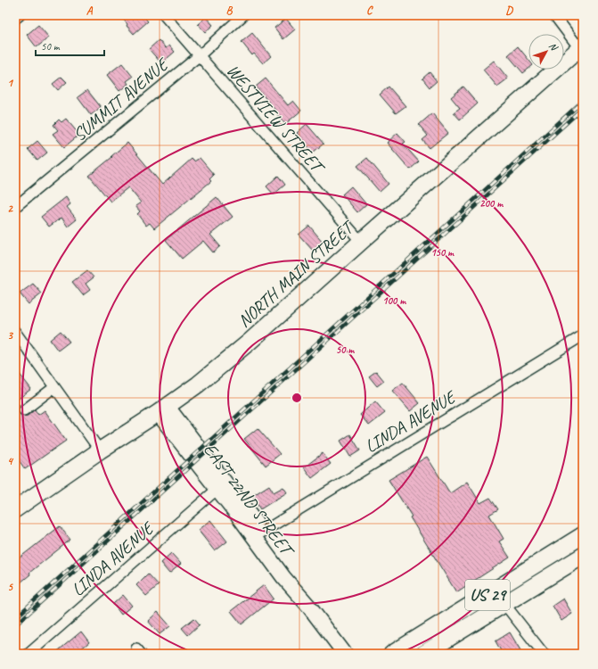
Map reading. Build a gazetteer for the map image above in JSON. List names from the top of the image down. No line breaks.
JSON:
{"streets":{"main road":["NORTH MAIN STREET","EAST 22ND STREET","US 29"],"street":["SUMMIT AVENUE","WESTVIEW STREET","LINDA AVENUE"]},"crossings":[["SUMMIT AVENUE","WESTVIEW STREET"],["WESTVIEW STREET","NORTH MAIN STREET"],["NORTH MAIN STREET","EAST 22ND STREET"],["LINDA AVENUE","EAST 22ND STREET"]],"scale_bar":"50 m","north":"top right","grid":{"columns":["A","B","C","D"],"rows":["1","2","3","4","5"]},"rings":["200 m","150 m","100 m","50 m"]}
